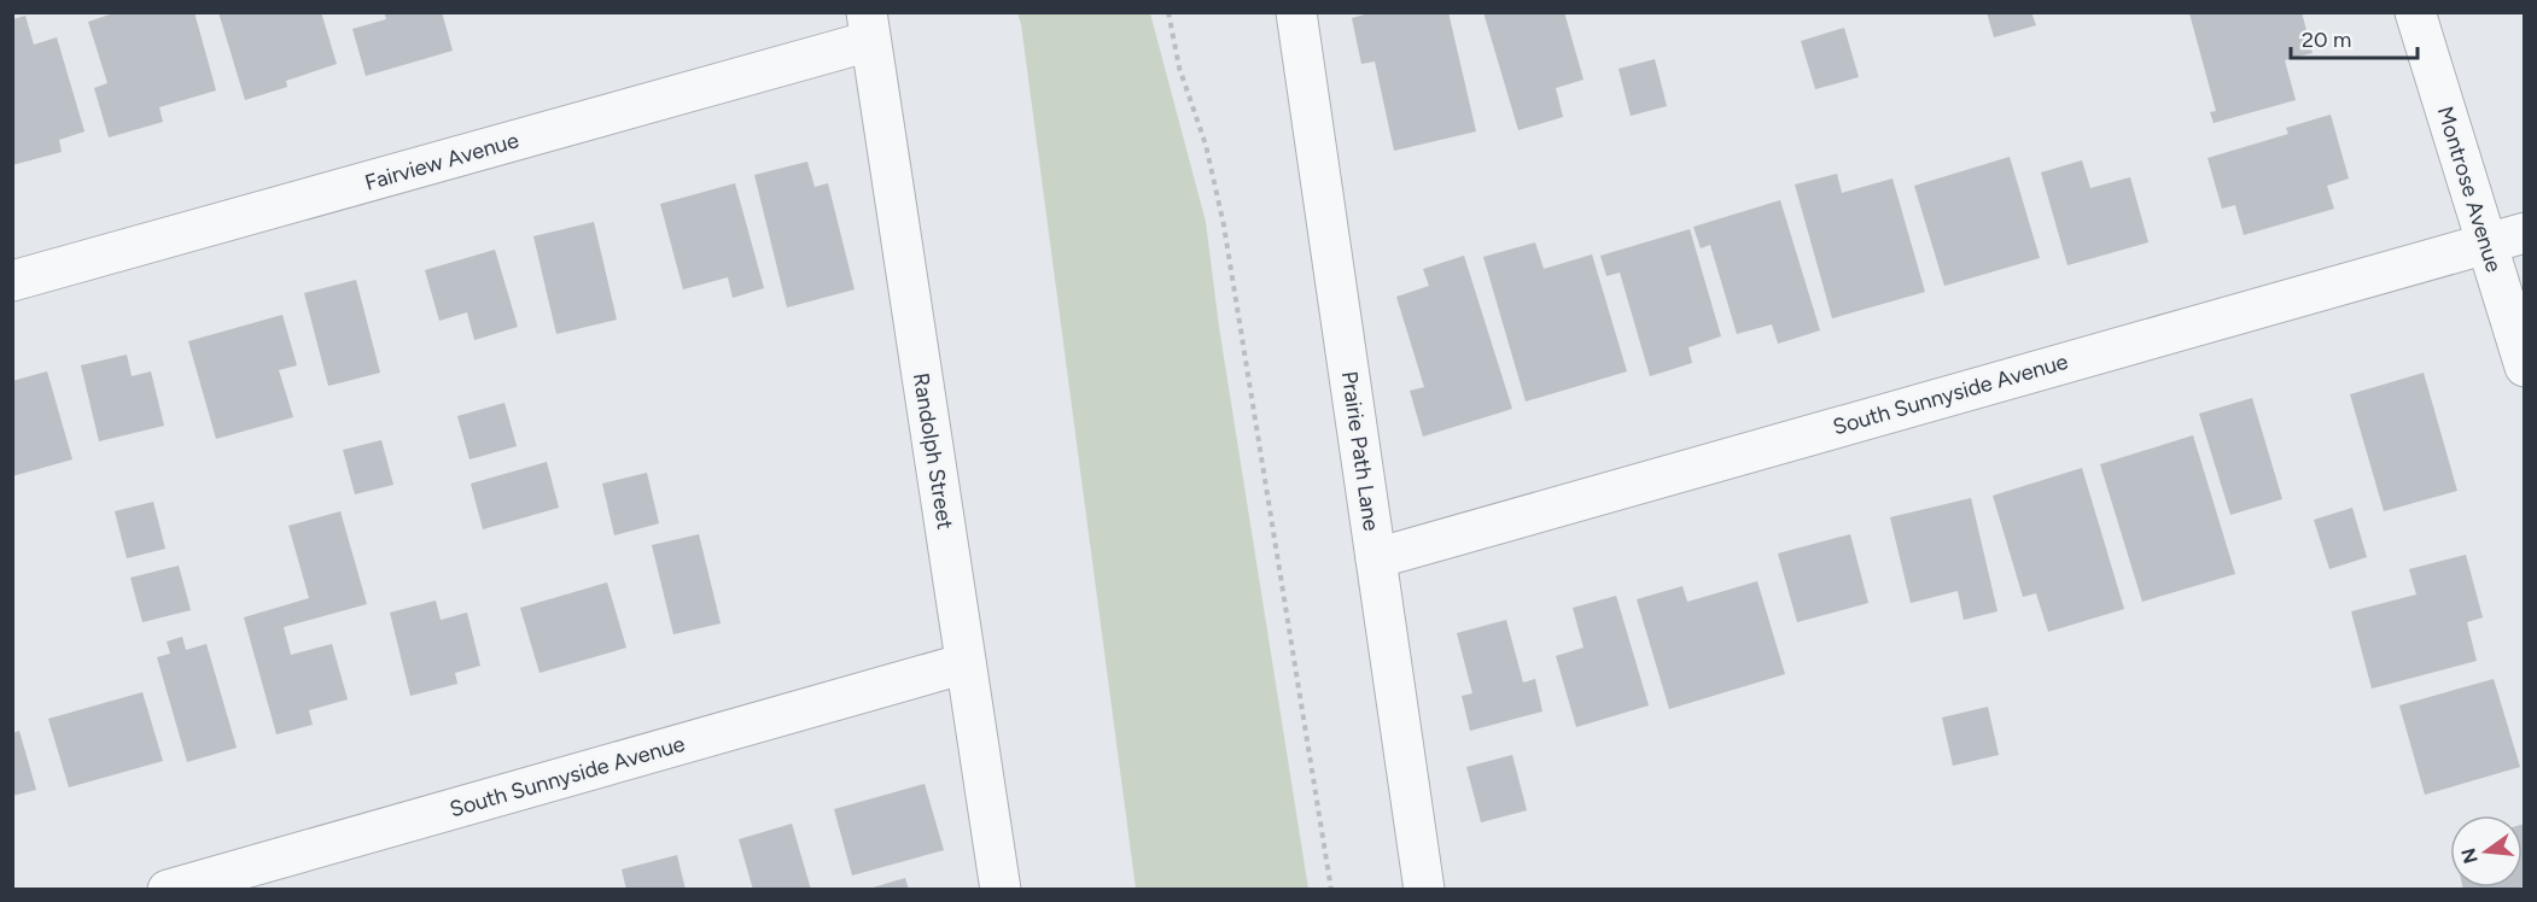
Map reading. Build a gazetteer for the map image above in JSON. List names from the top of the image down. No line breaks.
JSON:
{"streets":{"street":["Fairview Avenue","Montrose Avenue","South Sunnyside Avenue","Randolph Street","Prairie Path Lane"]},"crossings":[["Fairview Avenue","Randolph Street"],["Montrose Avenue","South Sunnyside Avenue"],["South Sunnyside Avenue","Randolph Street"],["South Sunnyside Avenue","Prairie Path Lane"]],"scale_bar":"20 m","north":"left"}
